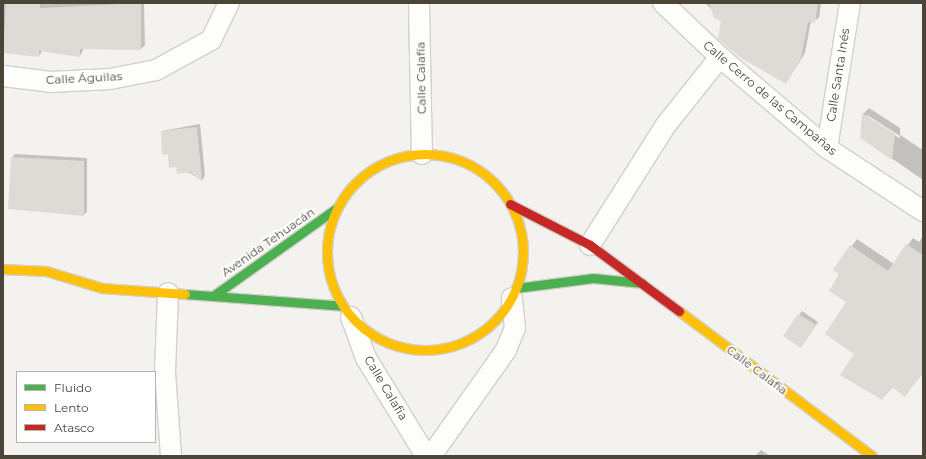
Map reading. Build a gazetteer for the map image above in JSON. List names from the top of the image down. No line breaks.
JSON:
{"streets":{"street":["Calle Santa Inés","Calle Águilas","Calle Calafía","Calle Cerro de las Campañas","Avenida Tehuacán","Calle Calafia"]},"crossings":[["Calle Santa Inés","Calle Cerro de las Campañas"],["Avenida Tehuacán","Calle Calafia"]],"legend":["Fluido","Lento","Atasco"]}
